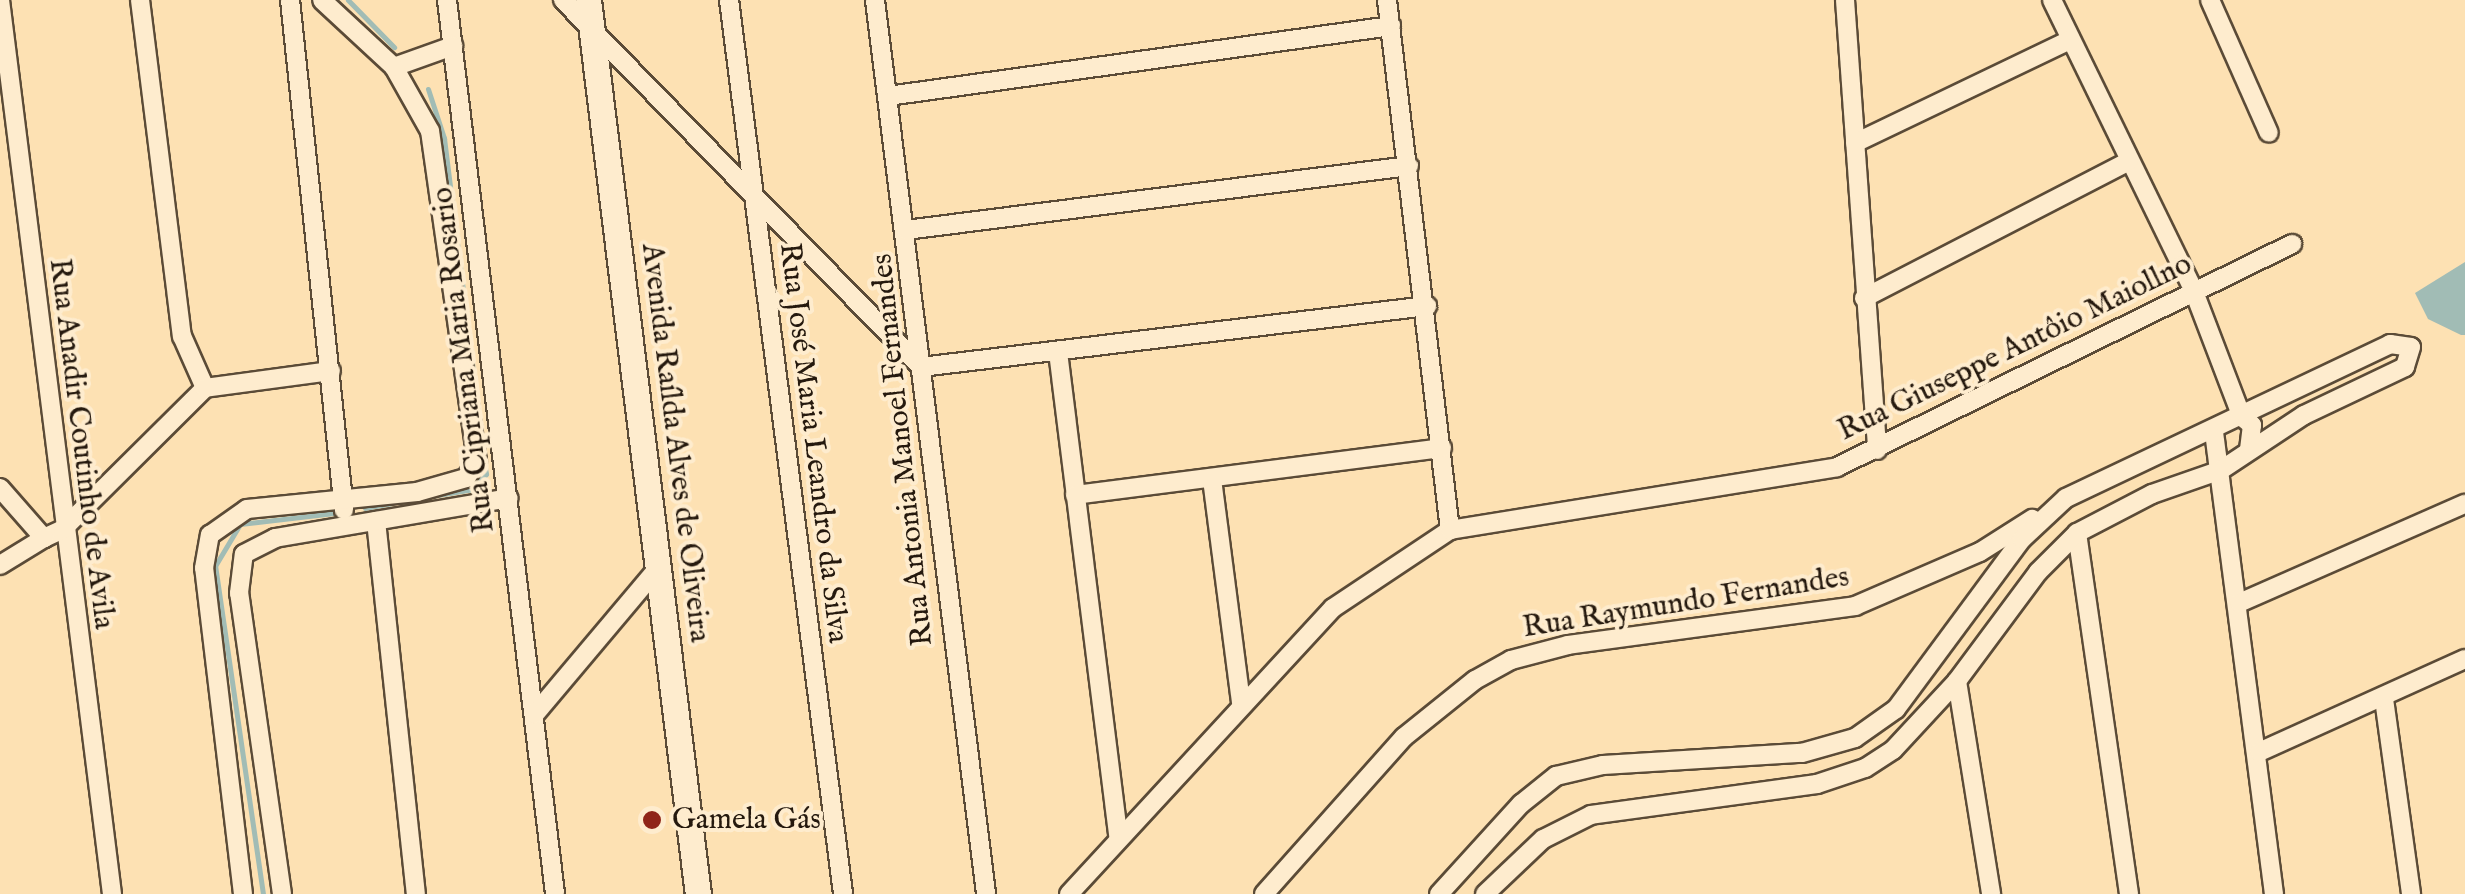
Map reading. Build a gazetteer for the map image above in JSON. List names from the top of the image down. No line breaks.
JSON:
{"streets":{"street":["Rua Giuseppe Antôio Maiollno","Rua Cipriana Maria Rosario","Avenida Raílda Alves de Oliveira","Rua José Maria Leandro da Silva","Rua Anadir Coutinho de Avila","Rua Antonia Manoel Fernandes","Rua Raymundo Fernandes"]},"places":["Gamela Gás"]}
